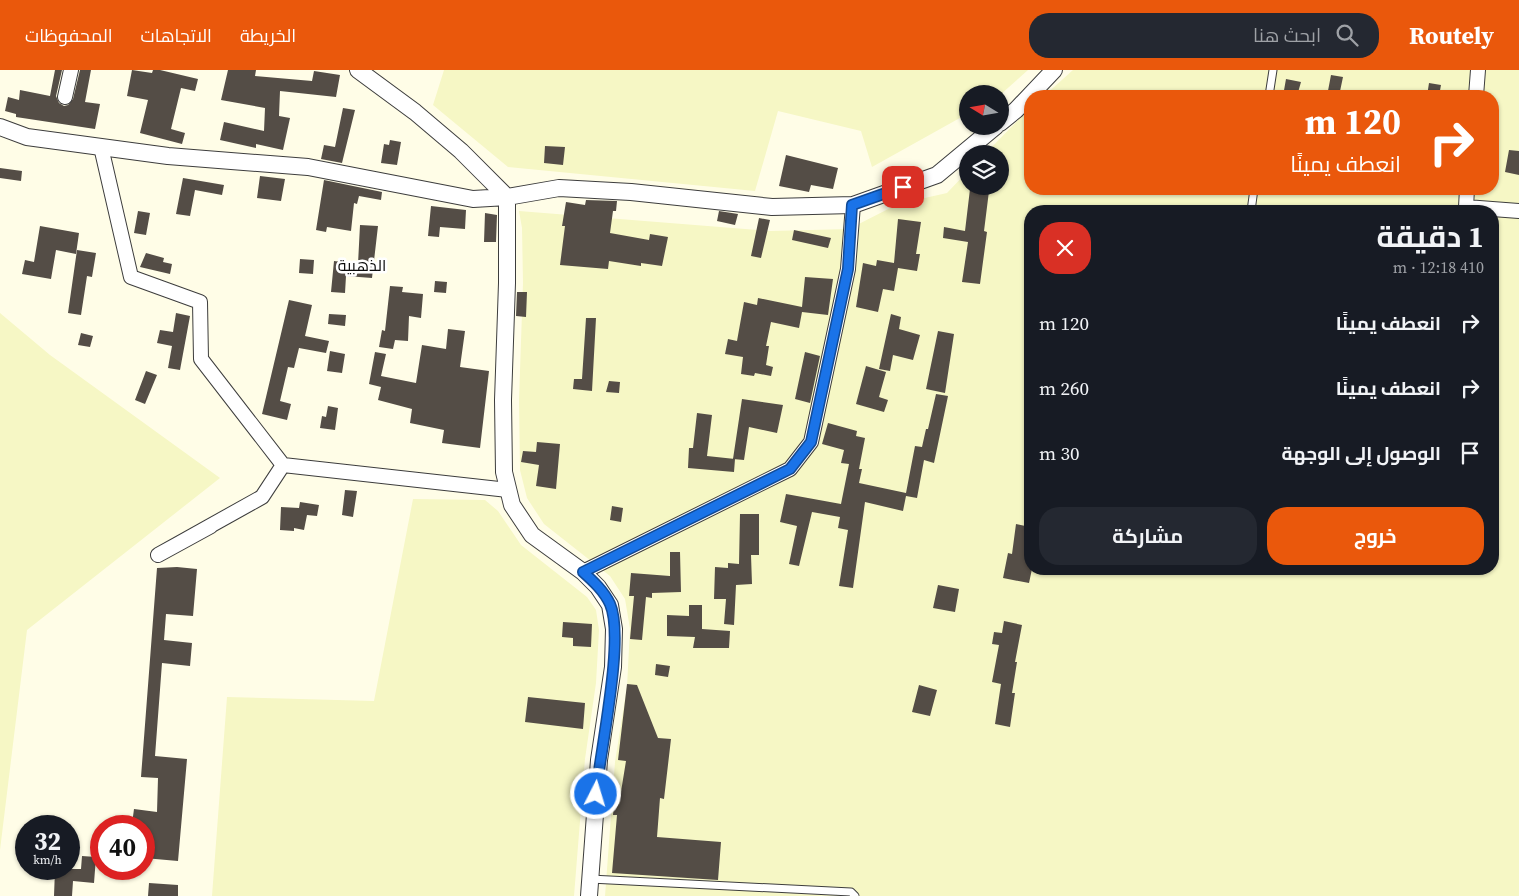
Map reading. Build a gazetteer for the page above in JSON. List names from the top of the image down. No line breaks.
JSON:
{"districts":["الذهبية"],"north":"left","page":{"header":"Routely","search":"ابحث هنا","nav":["الخريطة","الاتجاهات","المحفوظات"],"turn":["120 m","انعطف يمينًا"],"heading":["1 دقيقة","410 m · 12:18"],"list":[{"name":"انعطف يمينًا","value":"120 m"},{"name":"انعطف يمينًا","value":"260 m"},{"name":"الوصول إلى الوجهة","value":"30 m"}],"buttons":["خروج","مشاركة"],"speed":"32 km/h","limit":"40"}}
